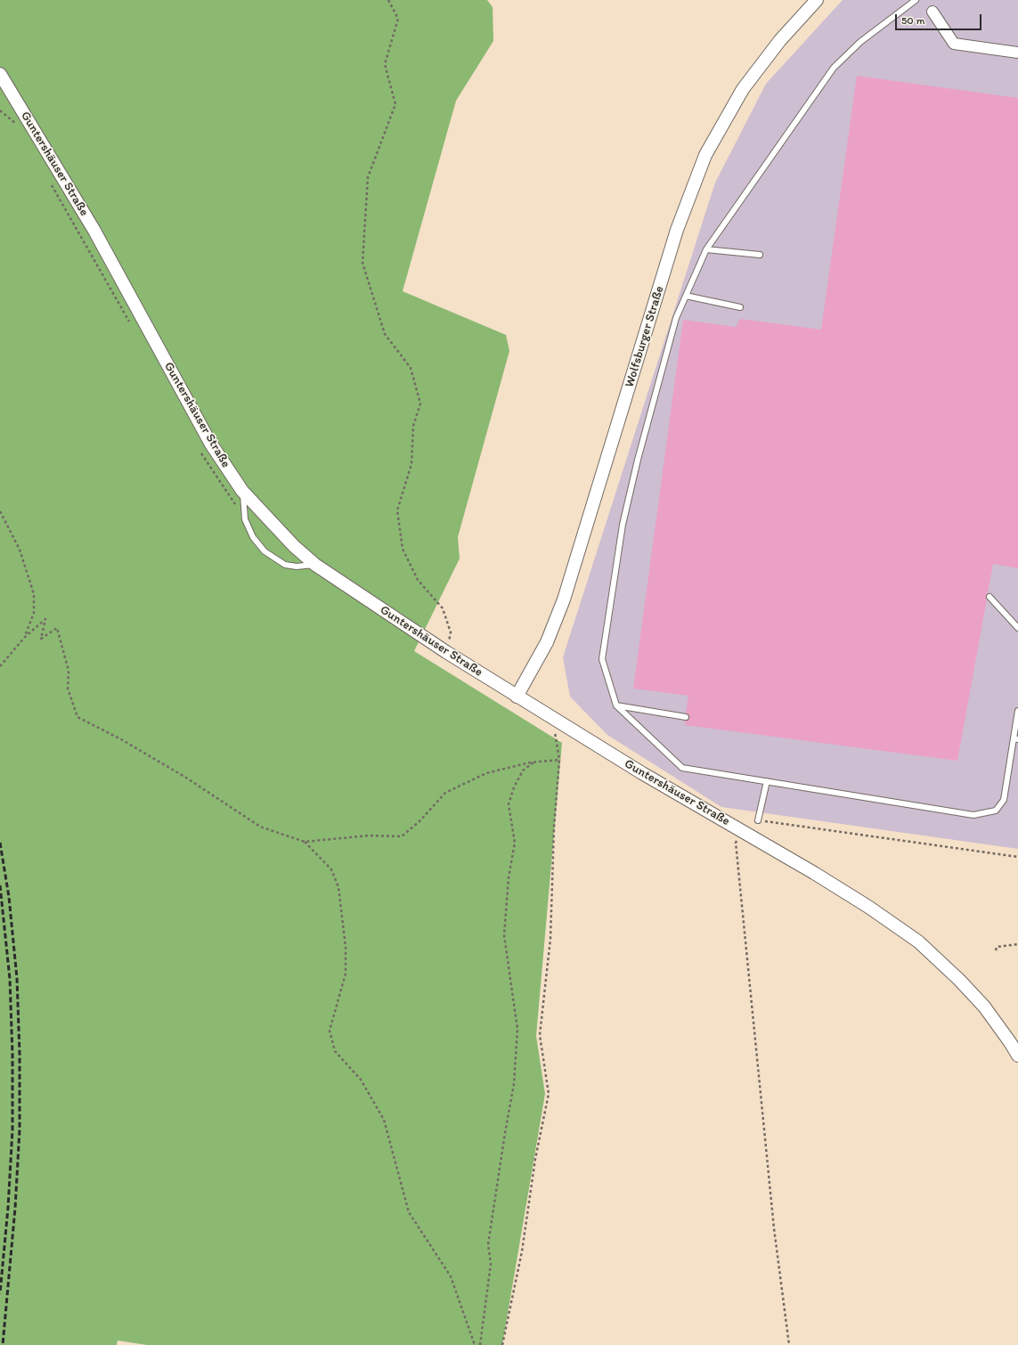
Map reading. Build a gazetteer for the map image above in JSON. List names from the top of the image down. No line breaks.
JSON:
{"streets":{"street":["Guntershäuser Straße","Wolfsburger Straße"]},"crossings":[["Guntershäuser Straße","Wolfsburger Straße"]],"scale_bar":"50 m"}
